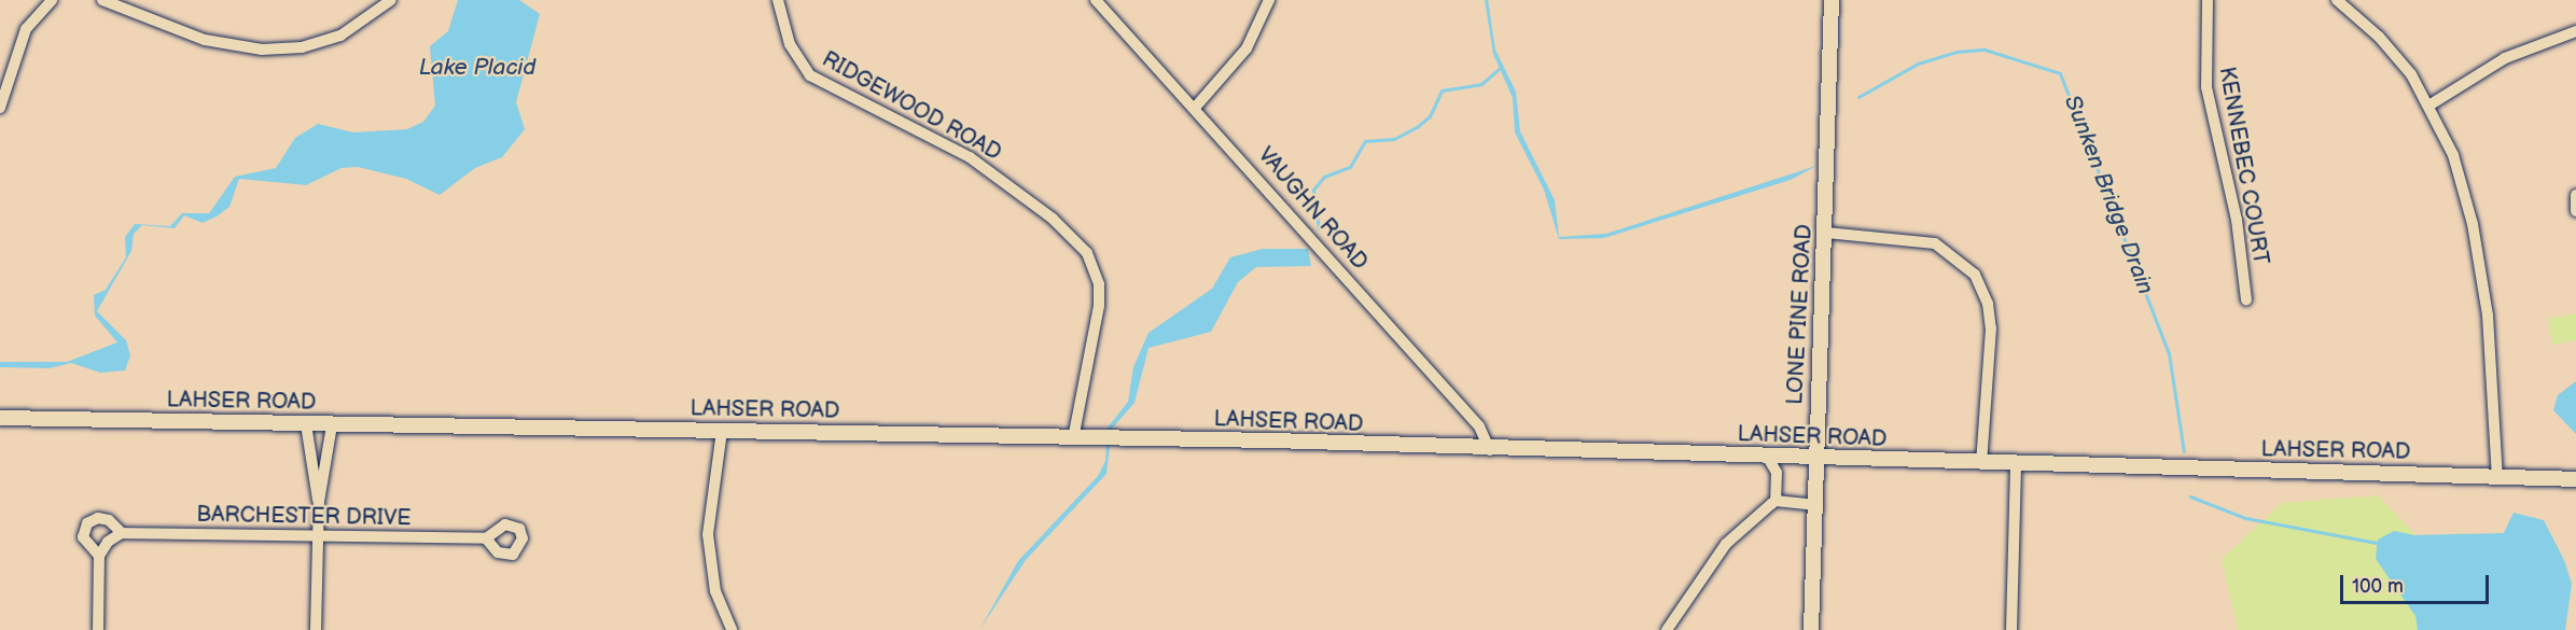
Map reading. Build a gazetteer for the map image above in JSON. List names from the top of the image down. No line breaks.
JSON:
{"streets":{"street":["RIDGEWOOD ROAD","KENNEBEC COURT","VAUGHN ROAD","LONE PINE ROAD","LAHSER ROAD","BARCHESTER DRIVE"]},"crossings":[["RIDGEWOOD ROAD","LAHSER ROAD"],["VAUGHN ROAD","LAHSER ROAD"],["LONE PINE ROAD","LAHSER ROAD"]],"water":["Lake Placid","Sunken Bridge Drain"],"scale_bar":"100 m"}
